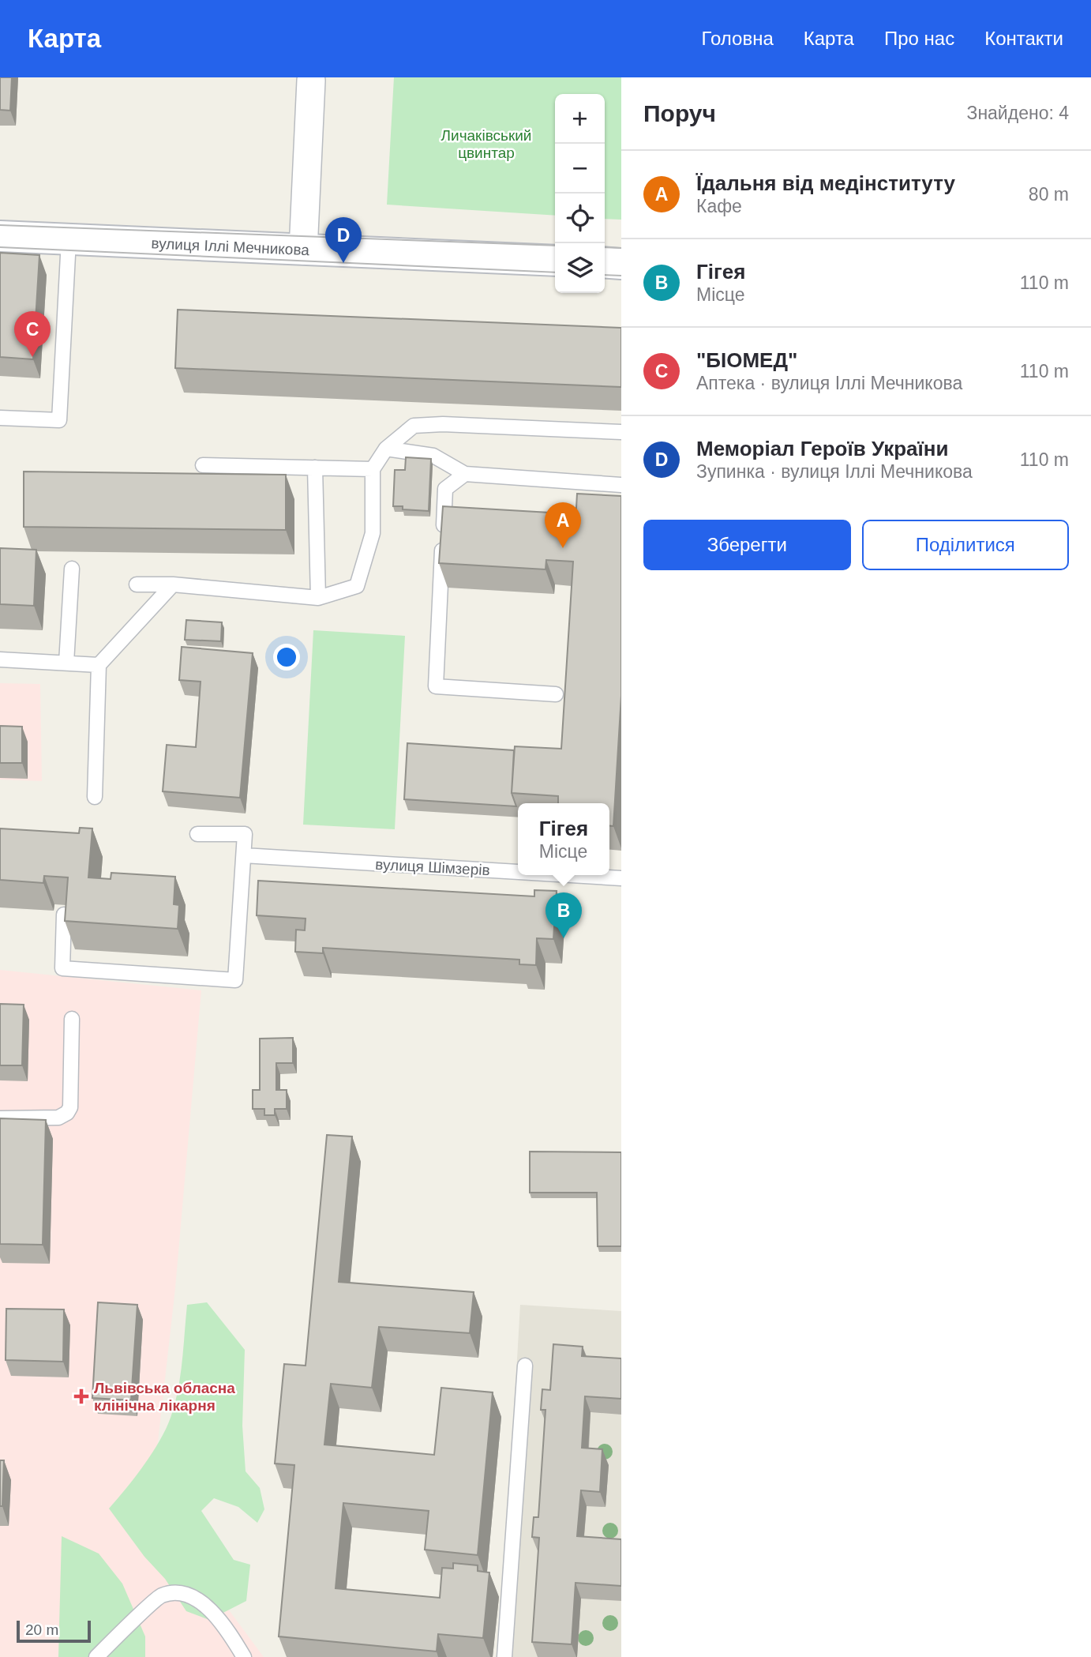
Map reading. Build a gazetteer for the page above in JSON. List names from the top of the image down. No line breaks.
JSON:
{"streets":{"main road":["вулиця Іллі Мечникова"],"lane":["вулиця Шімзерів"]},"parks":["Личаківський цвинтар"],"places":{"health":["Львівська обласна клінічна лікарня"]},"scale_bar":"20 m","page":{"header":"Карта","nav":["Головна","Карта","Про нас","Контакти"],"heading":["Поруч","Знайдено: 4"],"map_buttons":["+","−"],"list":[{"mark":"A","name":"Їдальня від медінституту","note":"Кафе","value":"80 m"},{"mark":"B","name":"Гігея","note":"Місце","value":"110 m"},{"mark":"C","name":"\"БІОМЕД\"","note":"Аптека · вулиця Іллі Мечникова","value":"110 m"},{"mark":"D","name":"Меморіал Героїв України","note":"Зупинка · вулиця Іллі Мечникова","value":"110 m"}],"pins":["D","C","A","B"],"buttons":["Зберегти","Поділитися"],"popup":["Гігея","Місце"],"scale":"20 m"}}
